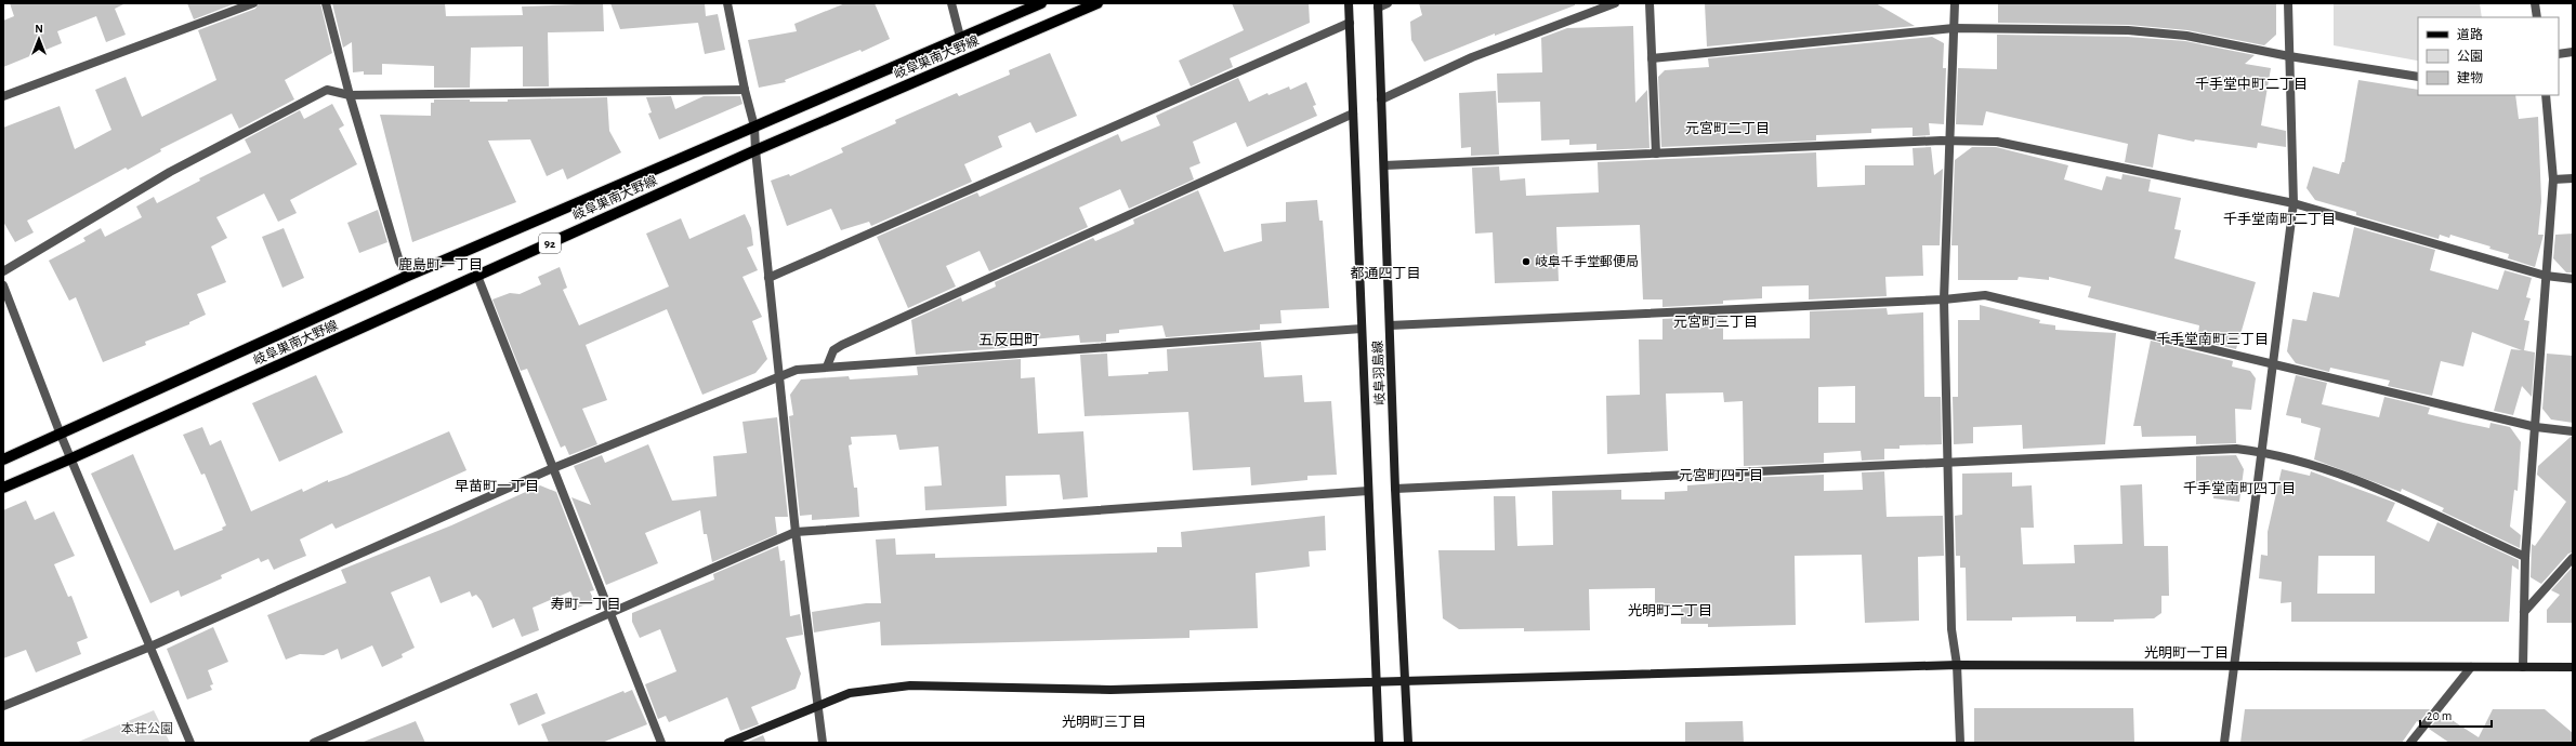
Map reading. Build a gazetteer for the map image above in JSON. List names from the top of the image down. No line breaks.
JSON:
{"streets":{"main road":["岐阜巣南大野線","92"],"street":["岐阜羽島線"]},"districts":["千手堂中町二丁目","元宮町二丁目","千手堂南町二丁目","鹿島町一丁目","都通四丁目","元宮町三丁目","千手堂南町三丁目","五反田町","元宮町四丁目","早苗町一丁目","千手堂南町四丁目","寿町一丁目","光明町二丁目","光明町一丁目","光明町三丁目"],"parks":["本荘公園"],"places":["岐阜千手堂郵便局"],"legend":["道路","公園","建物"],"scale_bar":"20 m","north":"top"}
